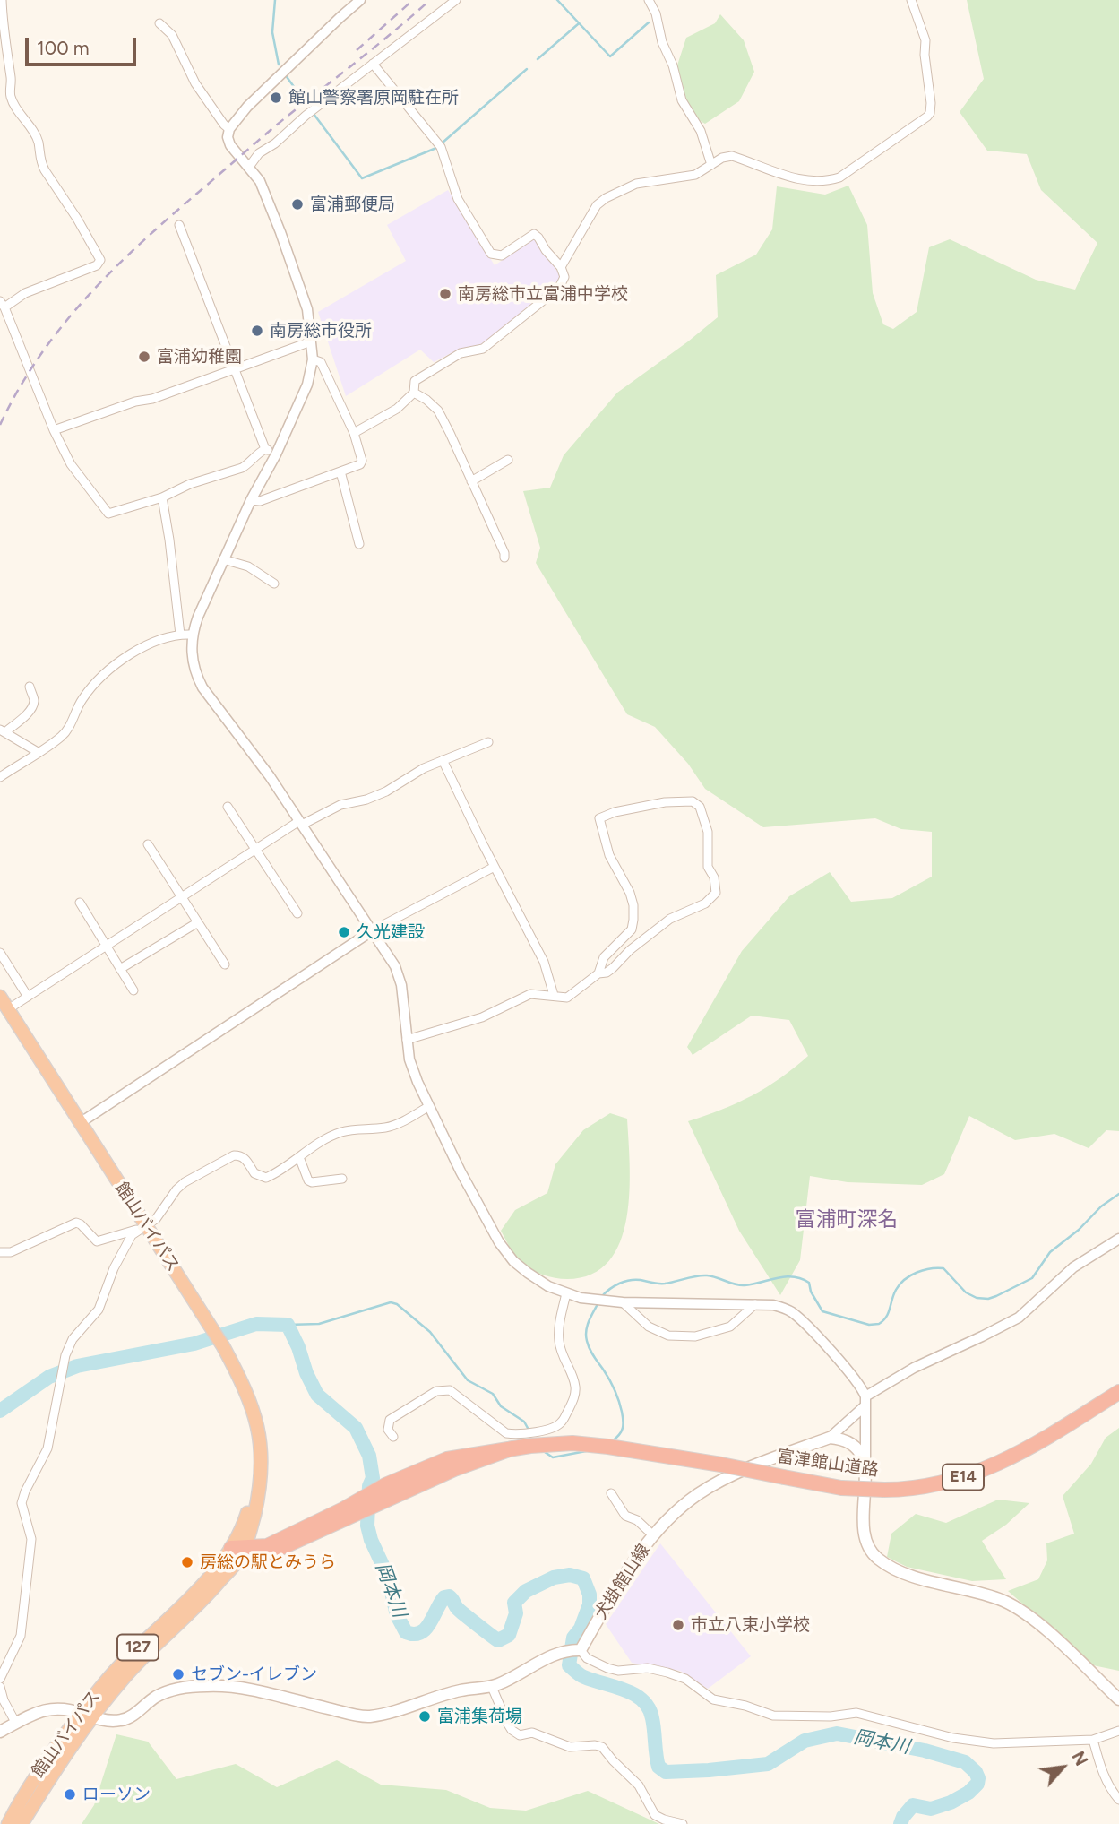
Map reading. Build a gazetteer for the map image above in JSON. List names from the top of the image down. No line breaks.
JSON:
{"streets":{"highway":["館山バイパス","富津館山道路","E14","127"],"main road":["犬掛館山線"]},"crossings":[["館山バイパス","富津館山道路"]],"districts":["富浦町深名"],"water":["岡本川"],"places":["館山警察署原岡駐在所","富浦郵便局","南房総市立富浦中学校","南房総市役所","富浦幼稚園","久光建設","房総の駅とみうら","市立八束小学校","セブン-イレブン","富浦集荷場","ローソン"],"scale_bar":"100 m","north":"top right"}
